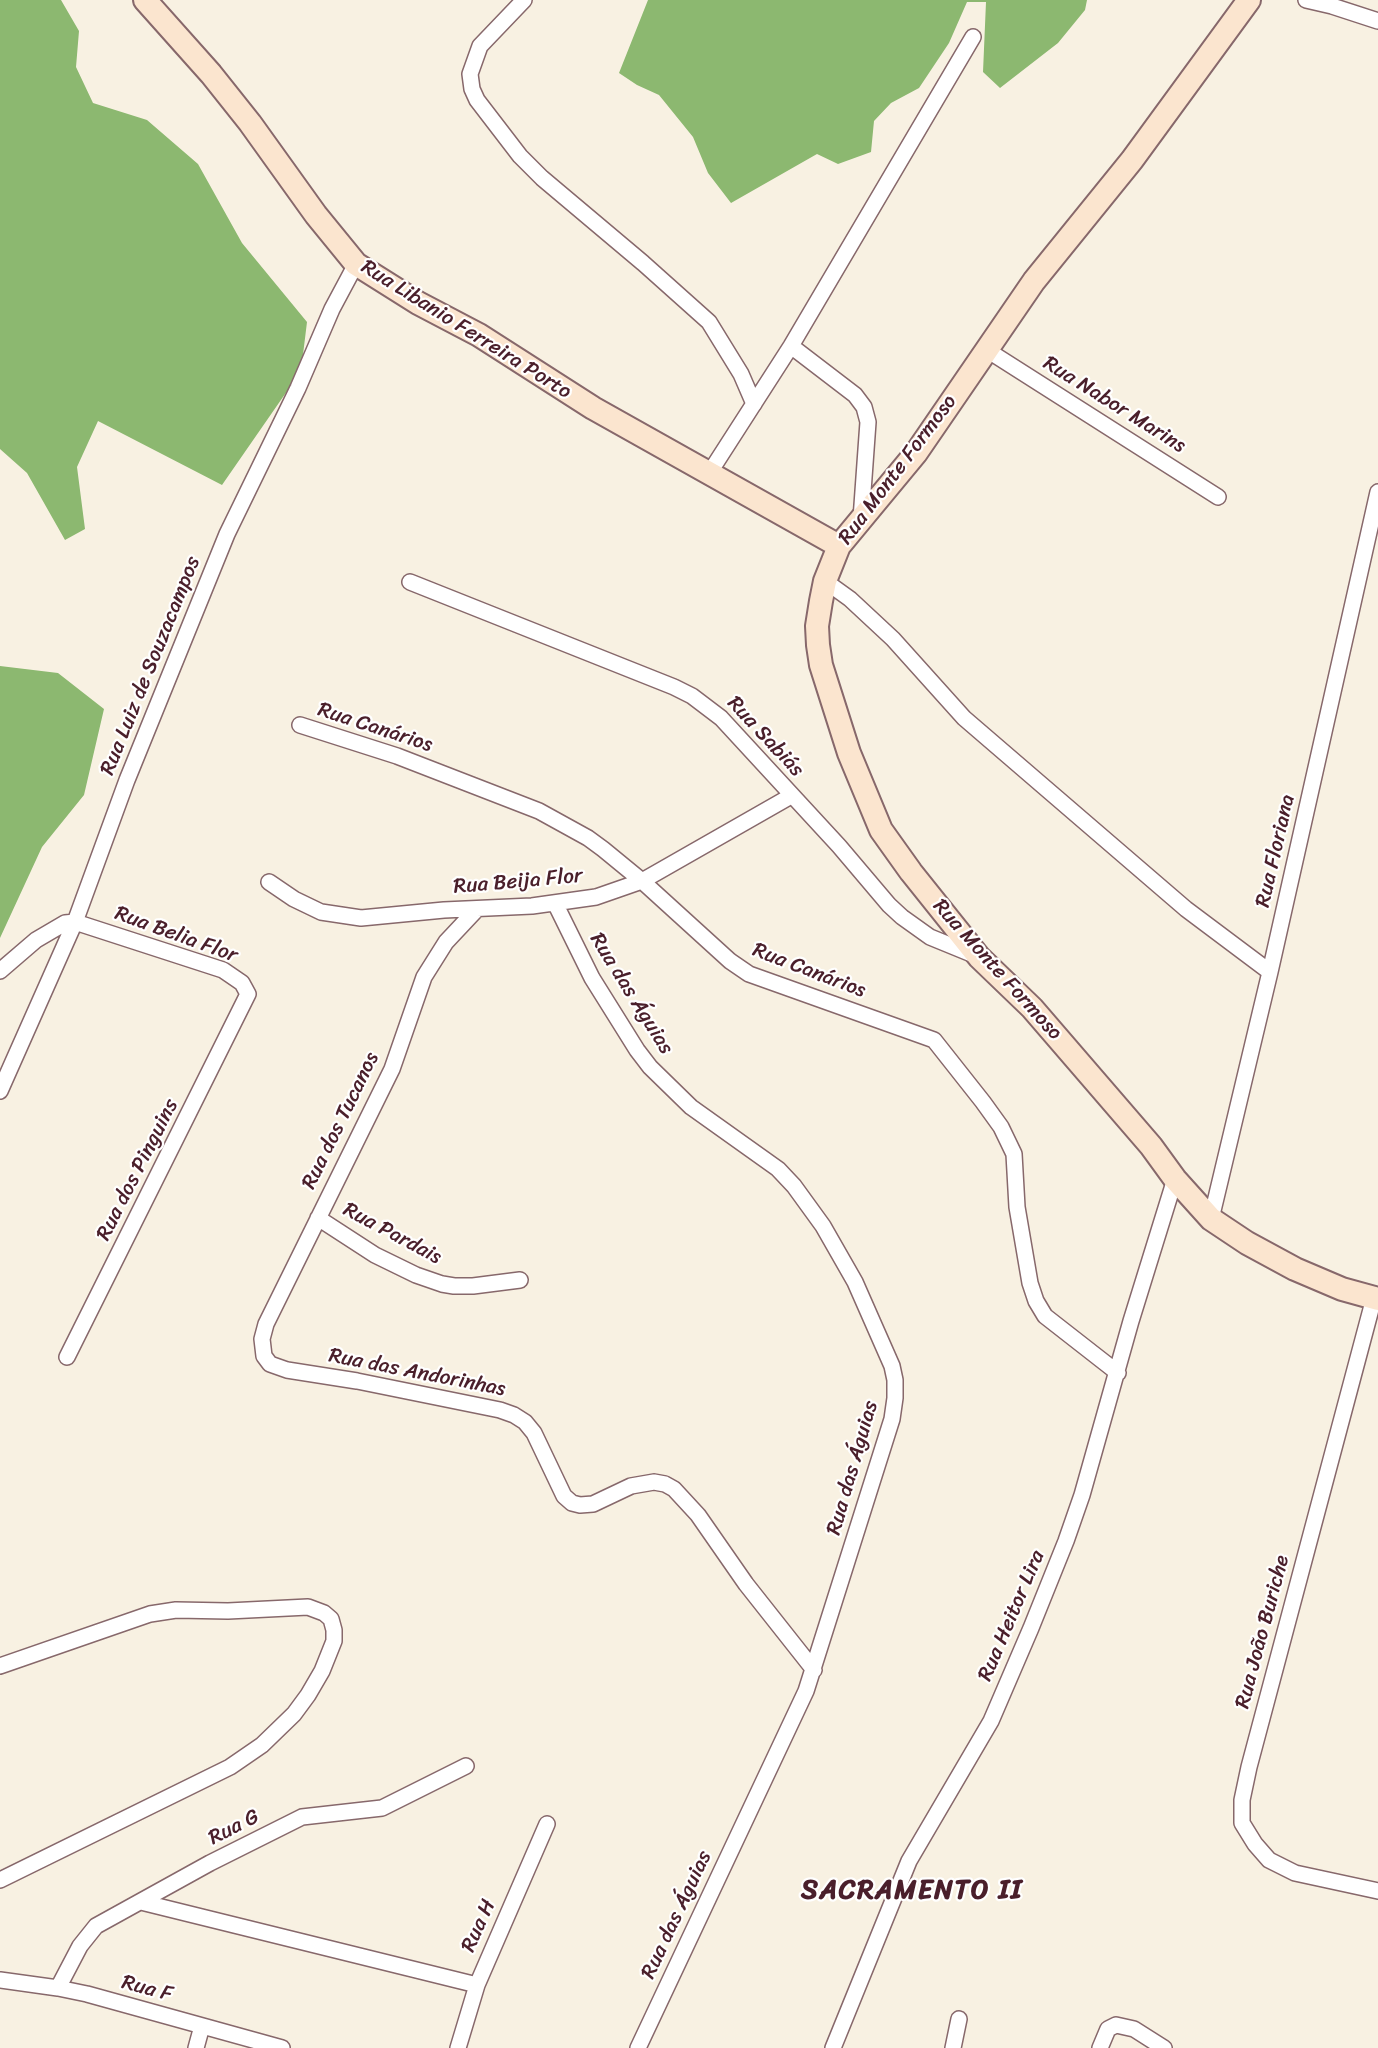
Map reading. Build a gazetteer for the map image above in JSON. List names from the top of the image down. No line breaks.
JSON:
{"streets":{"street":["Rua Libanio Ferreira Porto","Rua Nabor Marins","Rua Monte Formoso","Rua Luiz de Souzacampos","Rua Canários","Rua Sabiás","Rua Floriana","Rua Beija Flor","Rua Belia Flor","Rua das Águias","Rua dos Tucanos","Rua dos Pinguins","Rua Pardais","Rua das Andorinhas","Rua Heitor Lira","Rua João Buriche","Rua G","Rua H","Rua F"]},"crossings":[["Rua Libanio Ferreira Porto","Rua Monte Formoso"],["Rua Libanio Ferreira Porto","Rua Luiz de Souzacampos"],["Rua Nabor Marins","Rua Monte Formoso"],["Rua Monte Formoso","Rua Sabiás"],["Rua Monte Formoso","Rua Floriana"],["Rua Monte Formoso","Rua Heitor Lira"],["Rua Monte Formoso","Rua João Buriche"],["Rua Luiz de Souzacampos","Rua Belia Flor"],["Rua Canários","Rua Beija Flor"],["Rua Canários","Rua Heitor Lira"],["Rua Sabiás","Rua Beija Flor"],["Rua Beija Flor","Rua das Águias"],["Rua Beija Flor","Rua dos Tucanos"],["Rua Belia Flor","Rua dos Pinguins"],["Rua das Águias","Rua das Andorinhas"],["Rua dos Tucanos","Rua Pardais"],["Rua dos Tucanos","Rua das Andorinhas"],["Rua G","Rua F"]],"districts":["SACRAMENTO II"]}
